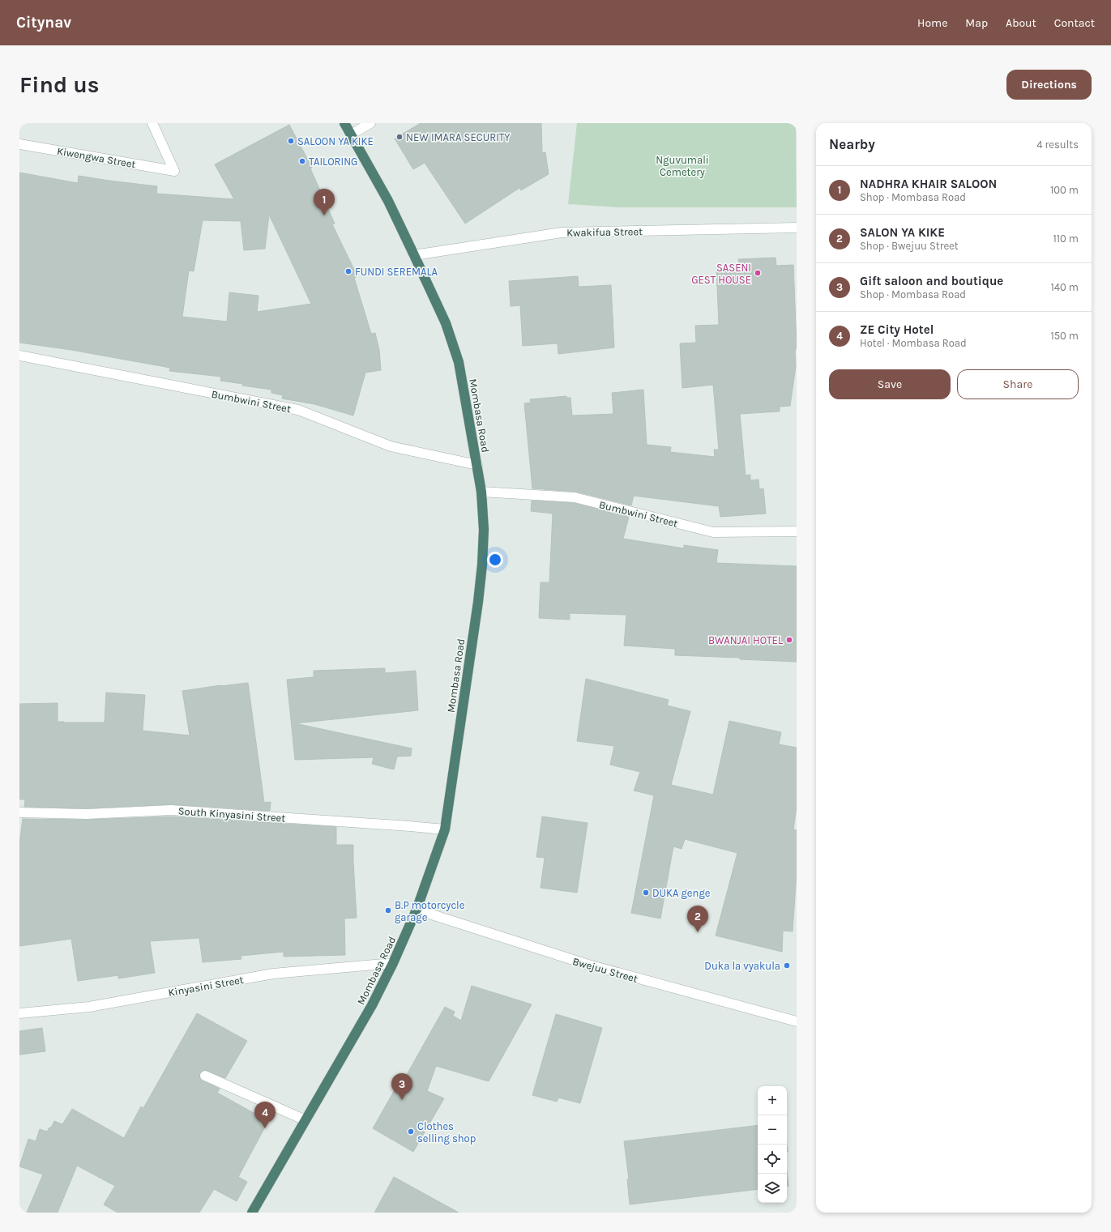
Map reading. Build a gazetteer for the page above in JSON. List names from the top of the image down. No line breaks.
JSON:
{"streets":{"highway":["Mombasa Road"],"street":["Kiwengwa Street","Kwakifua Street","Bumbwini Street","South Kinyasini Street","Bwejuu Street","Kinyasini Street"]},"crossings":[["Kwakifua Street","Mombasa Road"],["Bumbwini Street","Mombasa Road"],["Mombasa Road","South Kinyasini Street"],["Mombasa Road","Bwejuu Street"],["Mombasa Road","Kinyasini Street"]],"parks":["Nguvumali Cemetery"],"places":["NEW IMARA SECURITY","SALOON YA KIKE","TAILORING","FUNDI SEREMALA","SASENI GEST HOUSE","BWANJAI HOTEL","DUKA genge","B.P motorcycle garage","Duka la vyakula","Clothes selling shop"],"page":{"header":"Citynav","nav":["Home","Map","About","Contact"],"buttons":["Directions",["Save","Share"]],"title":"Find us","heading":["Nearby","4 results"],"list":[{"mark":"1","name":"NADHRA KHAIR SALOON","note":"Shop · Mombasa Road","value":"100 m"},{"mark":"2","name":"SALON YA KIKE","note":"Shop · Bwejuu Street","value":"110 m"},{"mark":"3","name":"Gift saloon and boutique","note":"Shop · Mombasa Road","value":"140 m"},{"mark":"4","name":"ZE City Hotel","note":"Hotel · Mombasa Road","value":"150 m"}],"pins":["1","2","3","4"],"map_buttons":["+","−"]}}
